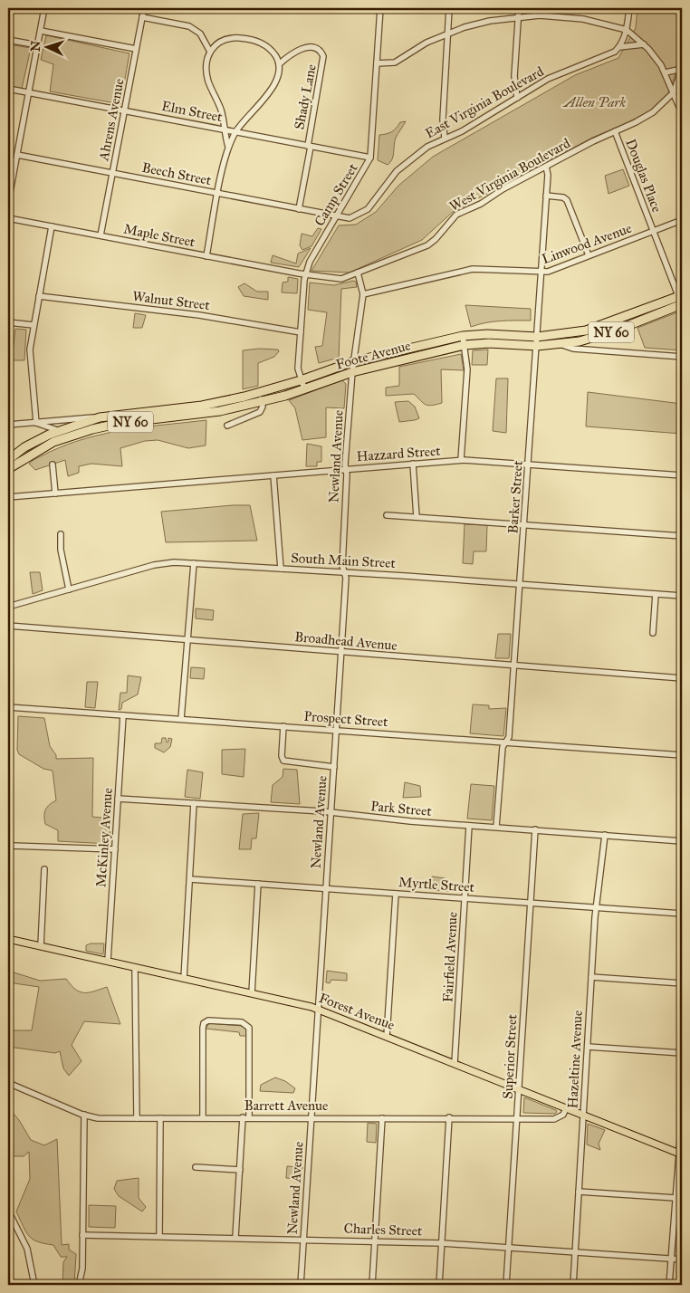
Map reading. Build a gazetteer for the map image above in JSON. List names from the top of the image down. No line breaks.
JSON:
{"streets":{"highway":["NY 60","Foote Avenue"],"main road":["Forest Avenue"],"street":["Shady Lane","East Virginia Boulevard","Elm Street","Ahrens Avenue","Beech Street","West Virginia Boulevard","Douglas Place","Camp Street","Maple Street","Linwood Avenue","Walnut Street","Hazzard Street","Newland Avenue","Barker Street","South Main Street","Broadhead Avenue","Prospect Street","Park Street","McKinley Avenue","Myrtle Street","Fairfield Avenue","Superior Street","Hazeltine Avenue","Barrett Avenue","Charles Street"]},"crossings":[["Shady Lane","Elm Street"],["Shady Lane","Beech Street"],["East Virginia Boulevard","Beech Street"],["East Virginia Boulevard","Camp Street"],["Elm Street","Ahrens Avenue"],["Elm Street","Camp Street"],["Ahrens Avenue","Beech Street"],["Ahrens Avenue","Maple Street"],["Beech Street","Camp Street"],["West Virginia Boulevard","Douglas Place"],["West Virginia Boulevard","Camp Street"],["West Virginia Boulevard","Maple Street"],["West Virginia Boulevard","Barker Street"],["Douglas Place","Linwood Avenue"],["Douglas Place","Foote Avenue"],["Camp Street","Maple Street"],["Camp Street","Walnut Street"],["Camp Street","Foote Avenue"],["Linwood Avenue","Newland Avenue"],["Linwood Avenue","Barker Street"],["Foote Avenue","Newland Avenue"],["Foote Avenue","Barker Street"],["Hazzard Street","Newland Avenue"],["Hazzard Street","Barker Street"],["Newland Avenue","South Main Street"],["Newland Avenue","Broadhead Avenue"],["Newland Avenue","Prospect Street"],["Newland Avenue","Park Street"],["Newland Avenue","Myrtle Street"],["Newland Avenue","Forest Avenue"],["Newland Avenue","Barrett Avenue"],["Newland Avenue","Charles Street"],["Barker Street","South Main Street"],["Barker Street","Broadhead Avenue"],["Barker Street","Prospect Street"],["Barker Street","Park Street"],["Prospect Street","McKinley Avenue"],["Park Street","McKinley Avenue"],["Park Street","Fairfield Avenue"],["Park Street","Superior Street"],["Park Street","Hazeltine Avenue"],["McKinley Avenue","Forest Avenue"],["Myrtle Street","Fairfield Avenue"],["Myrtle Street","Superior Street"],["Myrtle Street","Hazeltine Avenue"],["Fairfield Avenue","Forest Avenue"],["Forest Avenue","Superior Street"],["Forest Avenue","Hazeltine Avenue"],["Forest Avenue","Barrett Avenue"],["Superior Street","Barrett Avenue"],["Superior Street","Charles Street"],["Hazeltine Avenue","Charles Street"]],"parks":["Allen Park"],"north":"left"}
